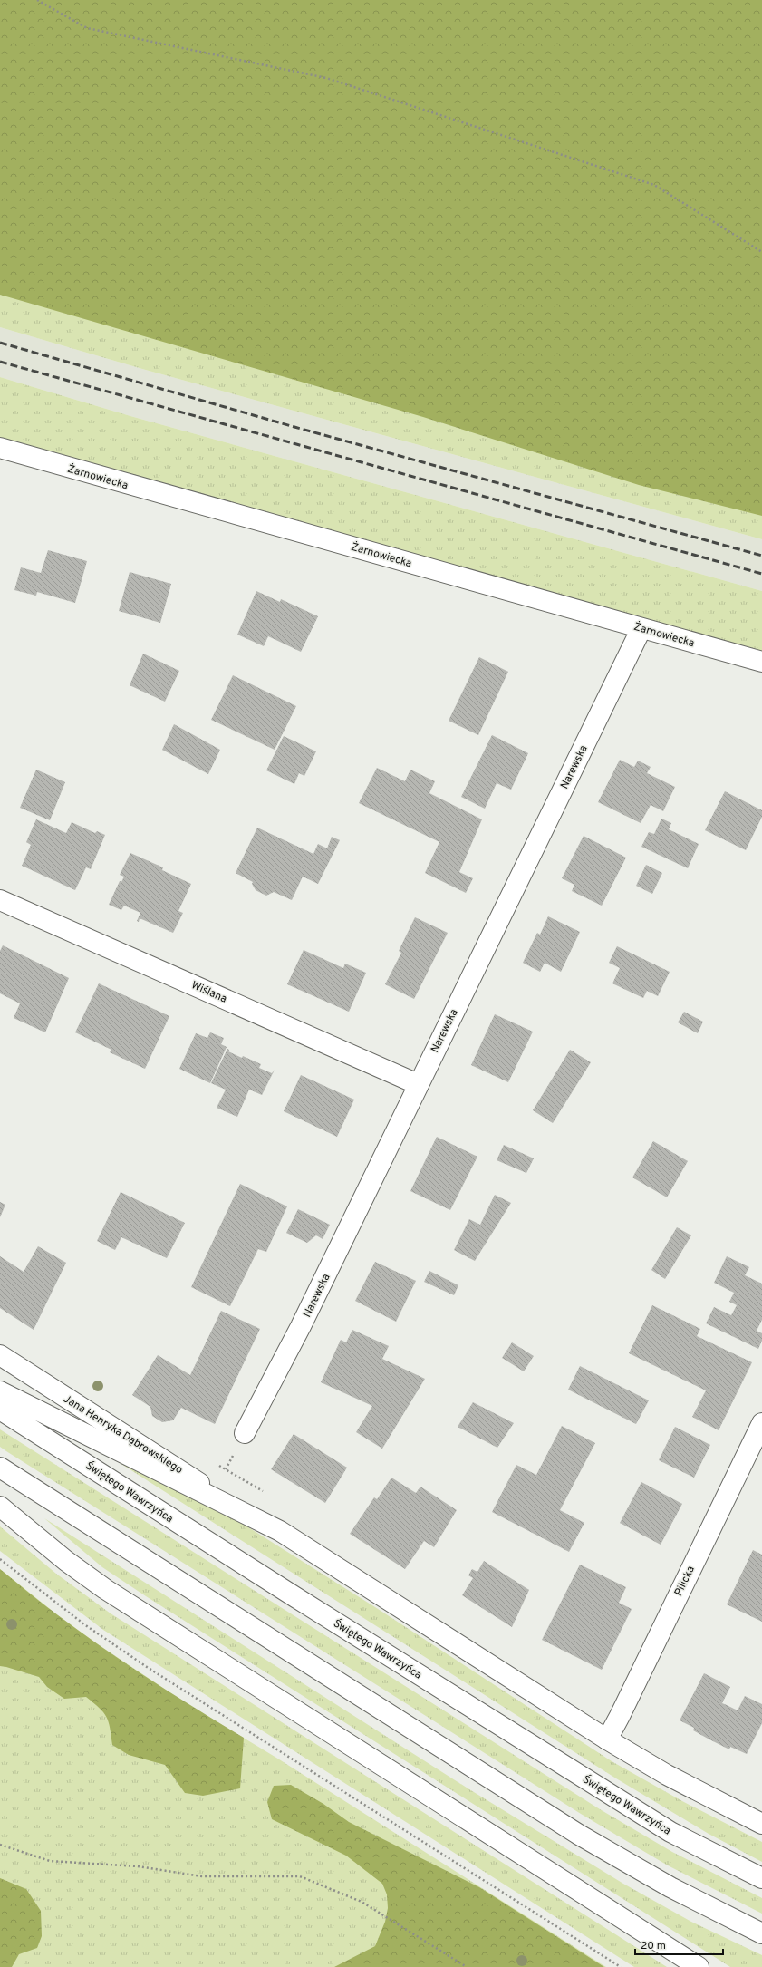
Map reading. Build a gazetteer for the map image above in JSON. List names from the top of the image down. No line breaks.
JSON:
{"streets":{"main road":["Żarnowiecka","Narewska","Wiślana","Jana Henryka Dąbrowskiego","Świętego Wawrzyńca","Pilicka"]},"crossings":[["Żarnowiecka","Narewska"],["Narewska","Wiślana"]],"scale_bar":"20 m"}
